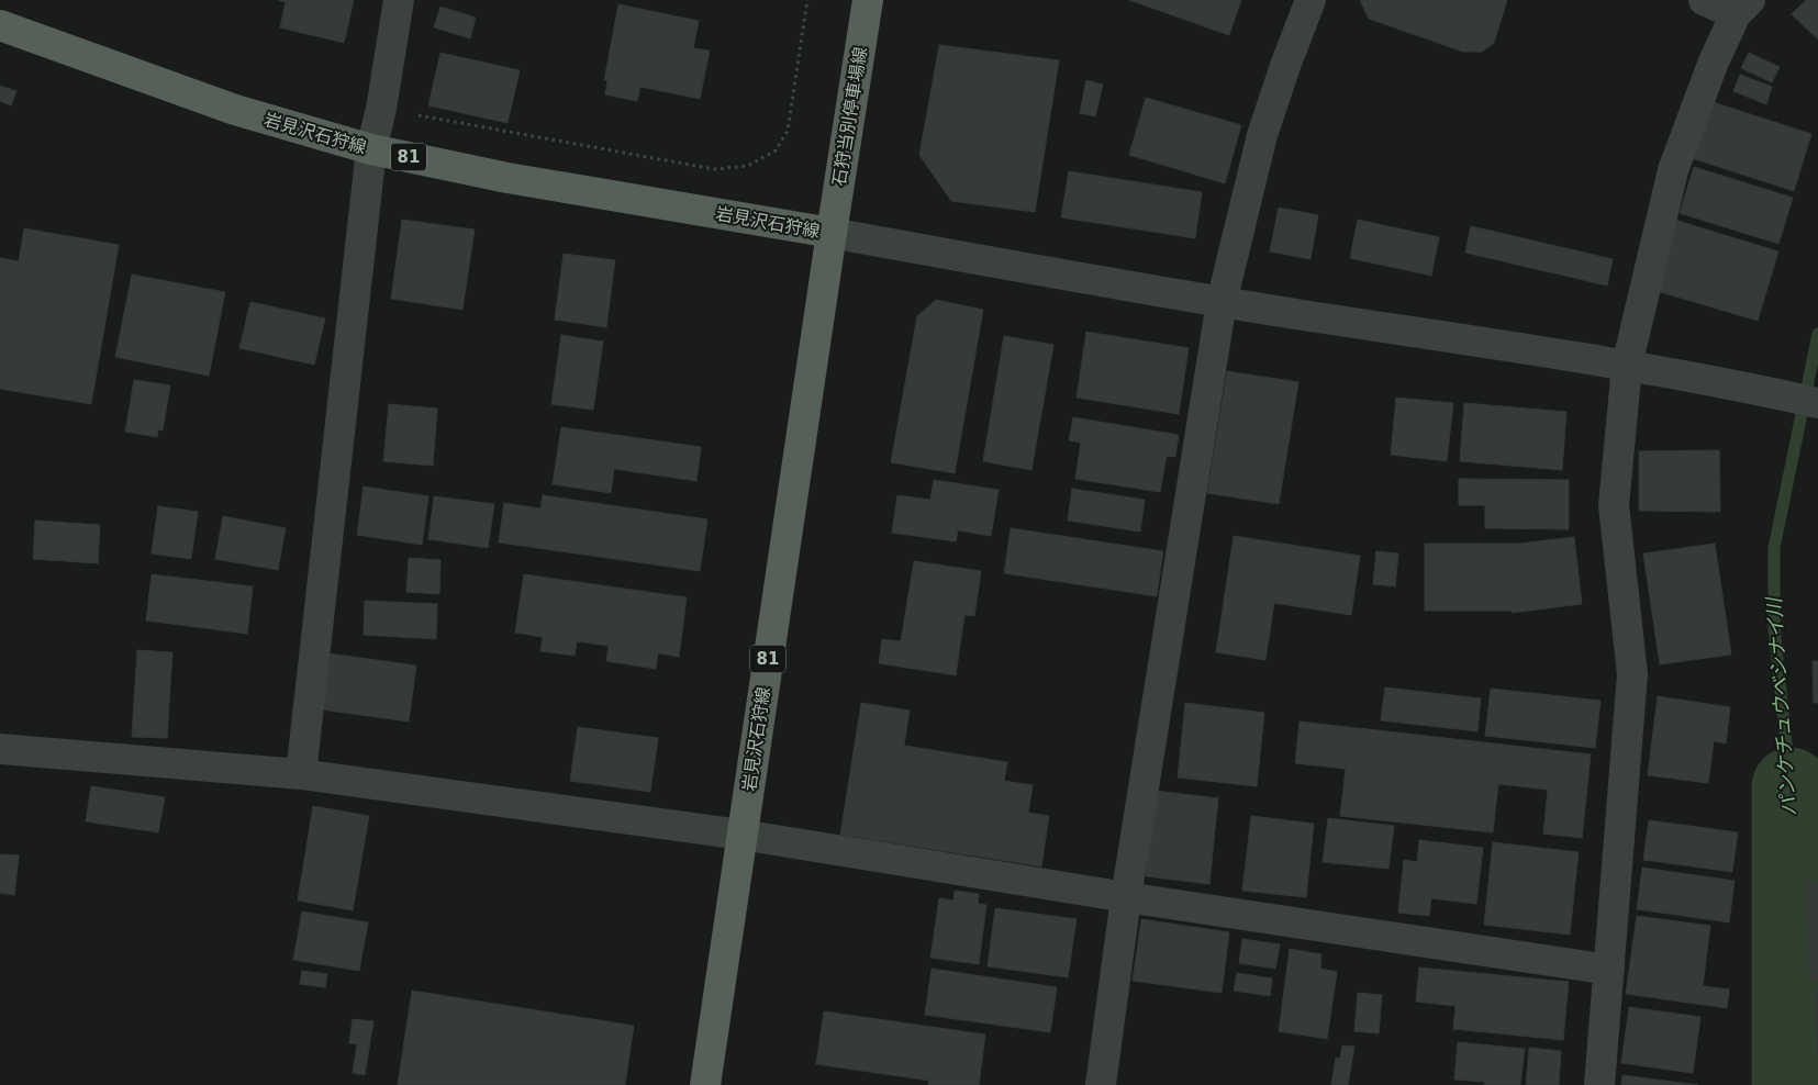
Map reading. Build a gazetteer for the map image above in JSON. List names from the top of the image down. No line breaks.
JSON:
{"streets":{"main road":["石狩当別停車場線","岩見沢石狩線","81"]},"crossings":[["石狩当別停車場線","岩見沢石狩線"]],"water":["パンケチュウベシナイ川"]}
